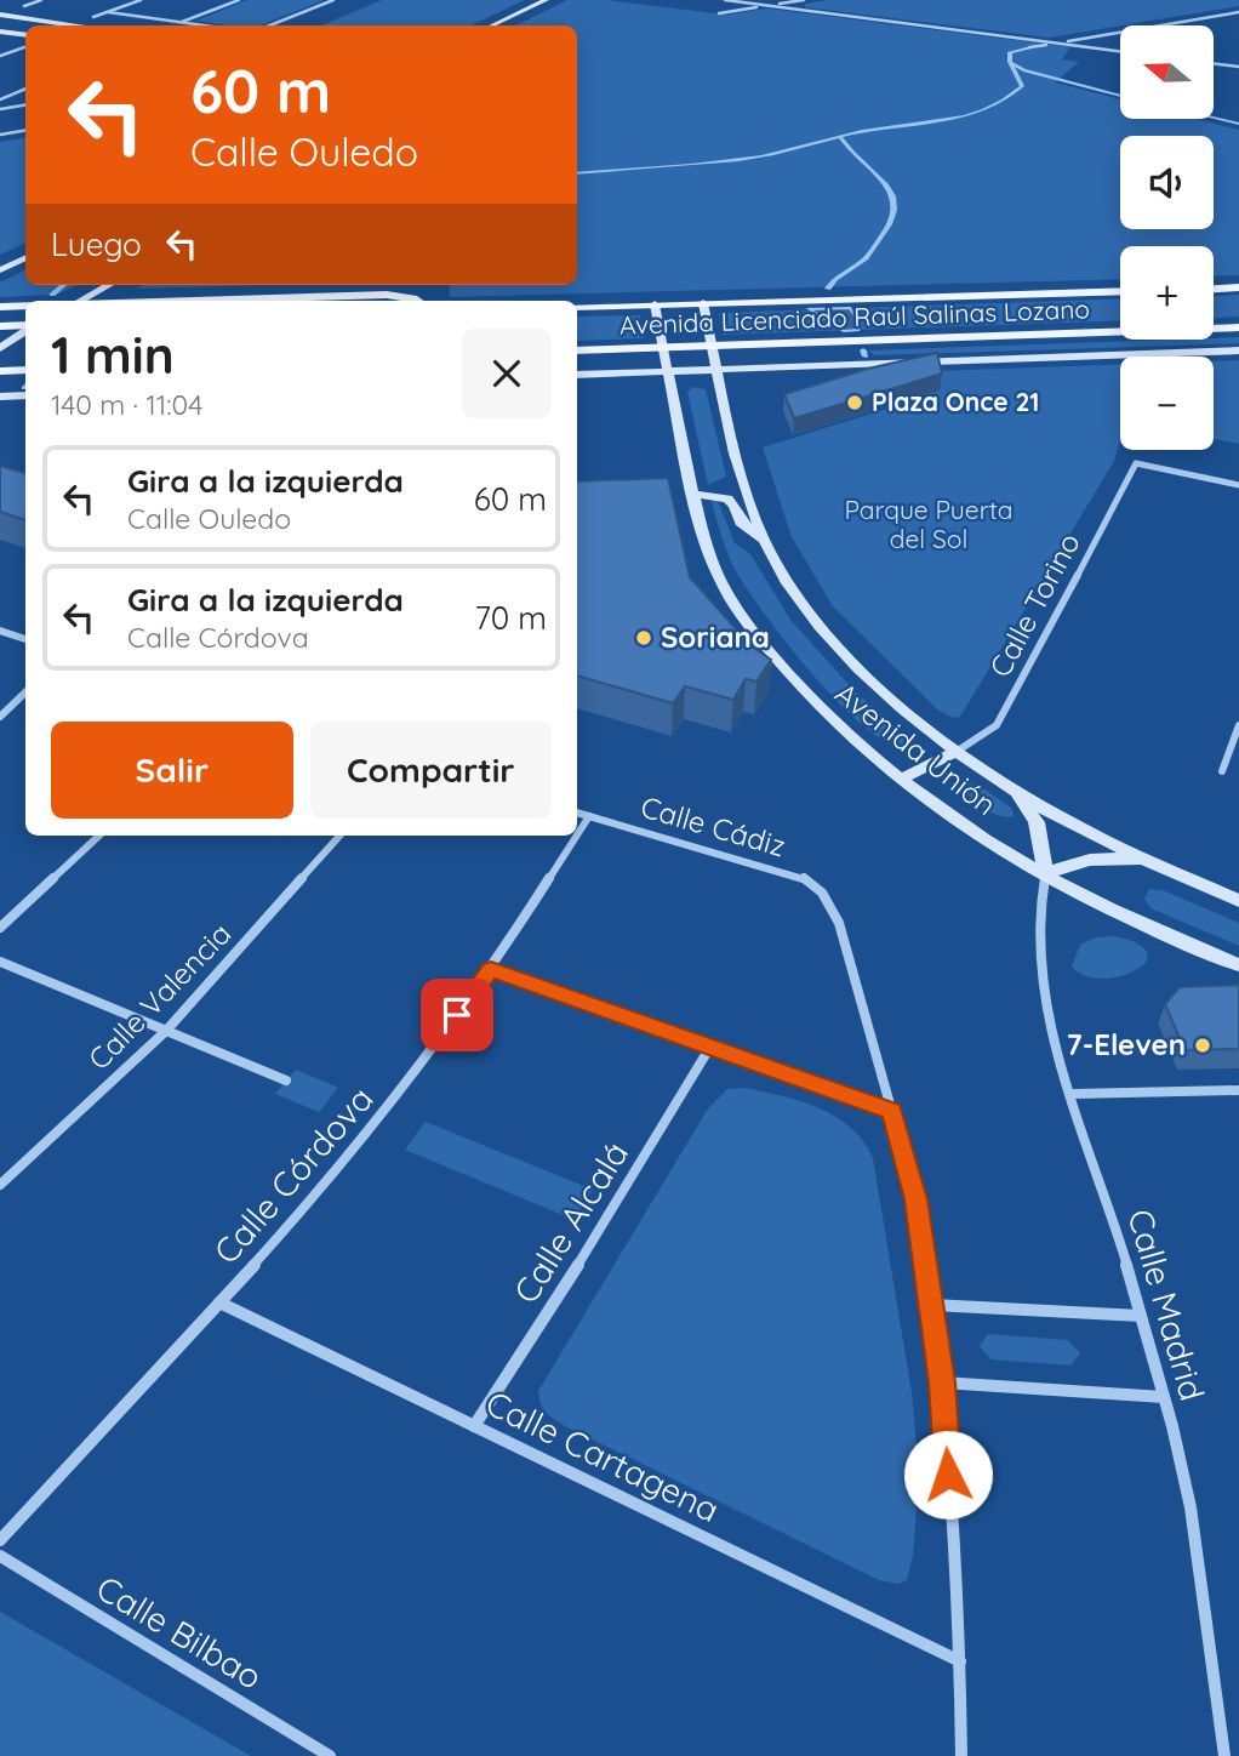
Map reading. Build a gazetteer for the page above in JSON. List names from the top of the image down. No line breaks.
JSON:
{"streets":{"main road":["Avenida Licenciado Raúl Salinas Lozano"],"street":["Calle Torino","Avenida Unión","Calle Cádiz","Calle Valencia","Calle Córdova","Calle Alcalá","Calle Madrid","Calle Cartagena","Calle Bilbao"]},"crossings":[["Avenida Licenciado Raúl Salinas Lozano","Avenida Unión"],["Calle Torino","Avenida Unión"],["Avenida Unión","Calle Madrid"],["Calle Cádiz","Calle Córdova"],["Calle Córdova","Calle Cartagena"],["Calle Alcalá","Calle Cartagena"]],"parks":["Parque Puerta del Sol"],"places":["Plaza Once 21","Soriana","7-Eleven"],"north":"left","page":{"map_buttons":["+","−"],"turn":["60 m","Calle Ouledo"],"then":"Luego","heading":["1 min","140 m · 11:04"],"list":[{"name":"Gira a la izquierda","note":"Calle Ouledo","value":"60 m"},{"name":"Gira a la izquierda","note":"Calle Córdova","value":"70 m"}],"buttons":["Salir","Compartir"]}}
